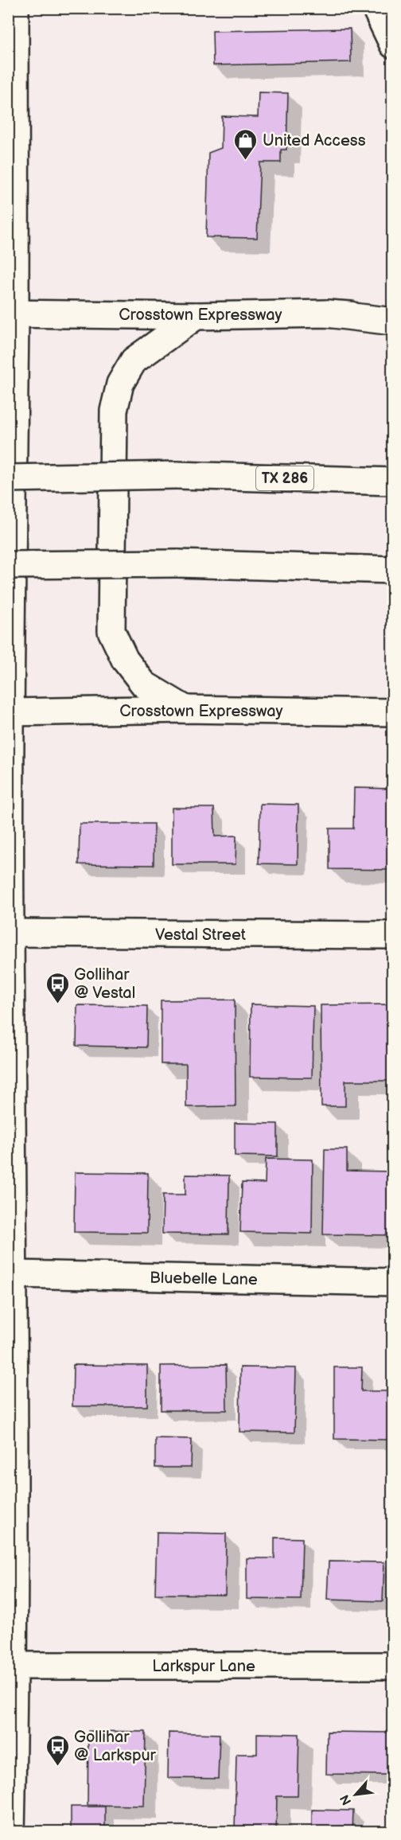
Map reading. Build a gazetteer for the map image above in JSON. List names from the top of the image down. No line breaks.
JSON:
{"streets":{"main road":["Crosstown Expressway","TX 286","Vestal Street","Bluebelle Lane","Larkspur Lane"]},"places":{"shop":["United Access"],"bus stop":["Gollihar @ Vestal","Gollihar @ Larkspur"]},"north":"bottom left"}
